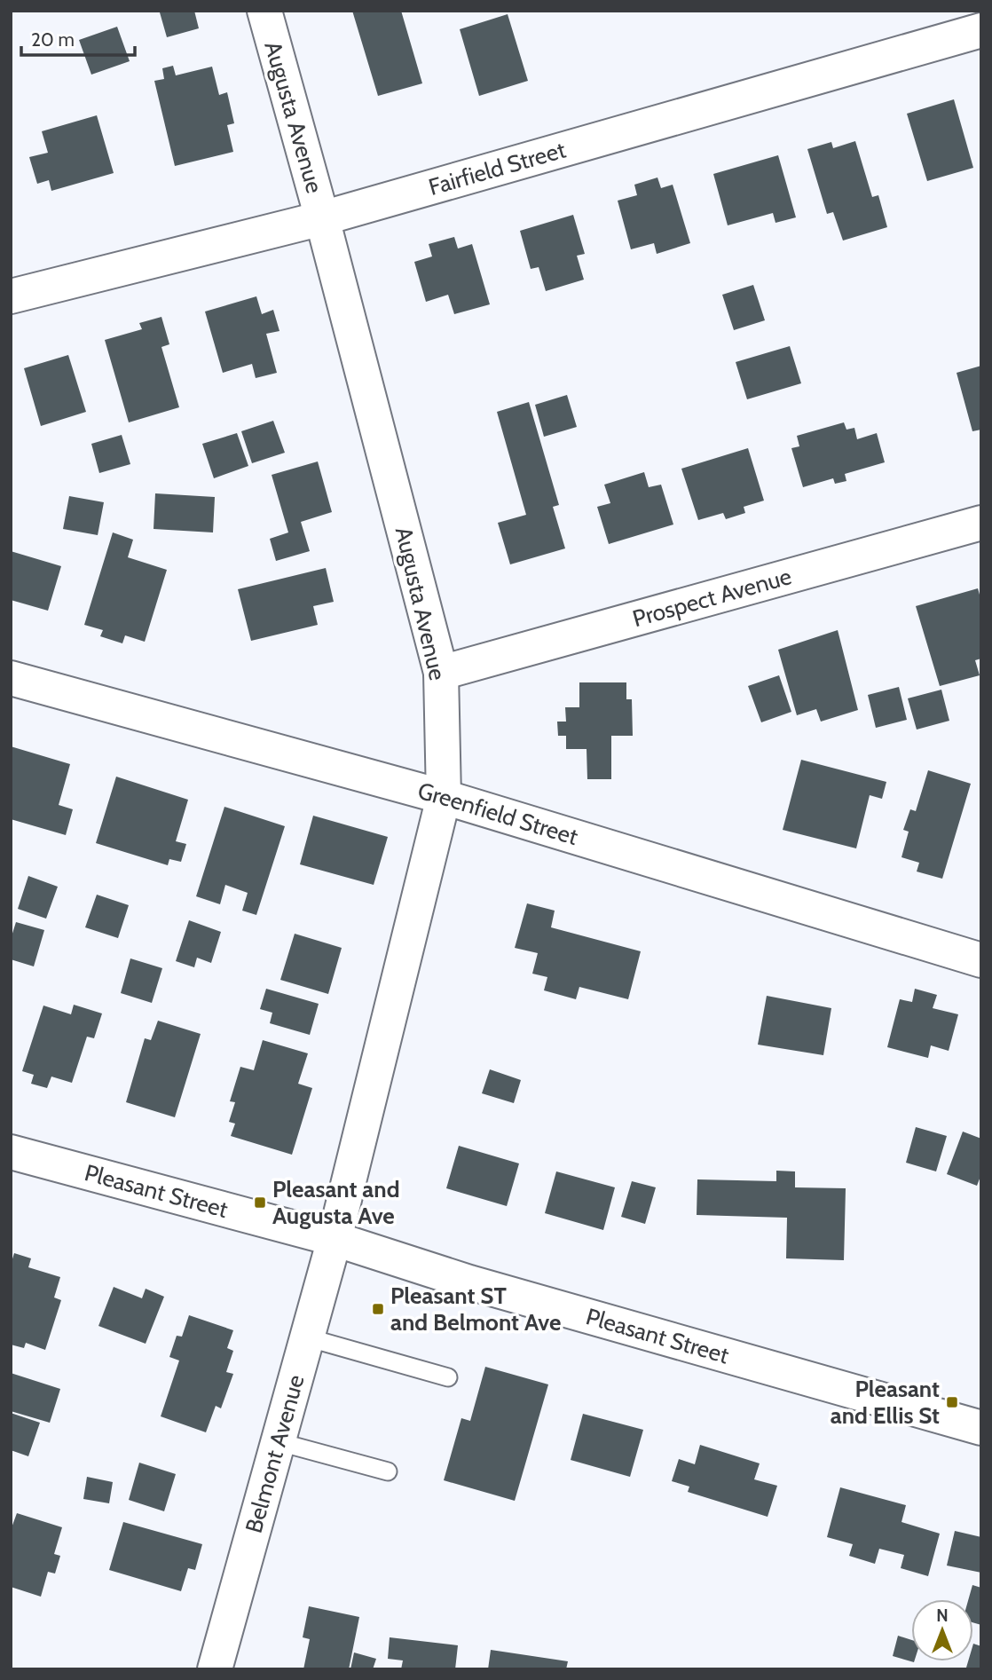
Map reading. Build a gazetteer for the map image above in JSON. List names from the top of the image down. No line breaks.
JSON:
{"streets":{"street":["Augusta Avenue","Fairfield Street","Prospect Avenue","Greenfield Street","Pleasant Street","Belmont Avenue"]},"crossings":[["Augusta Avenue","Fairfield Street"],["Augusta Avenue","Prospect Avenue"],["Augusta Avenue","Greenfield Street"],["Augusta Avenue","Pleasant Street"],["Augusta Avenue","Belmont Avenue"],["Pleasant Street","Belmont Avenue"]],"places":{"transit":["Pleasant and Augusta Ave","Pleasant ST and Belmont Ave","Pleasant and Ellis St"]},"scale_bar":"20 m","north":"top"}
